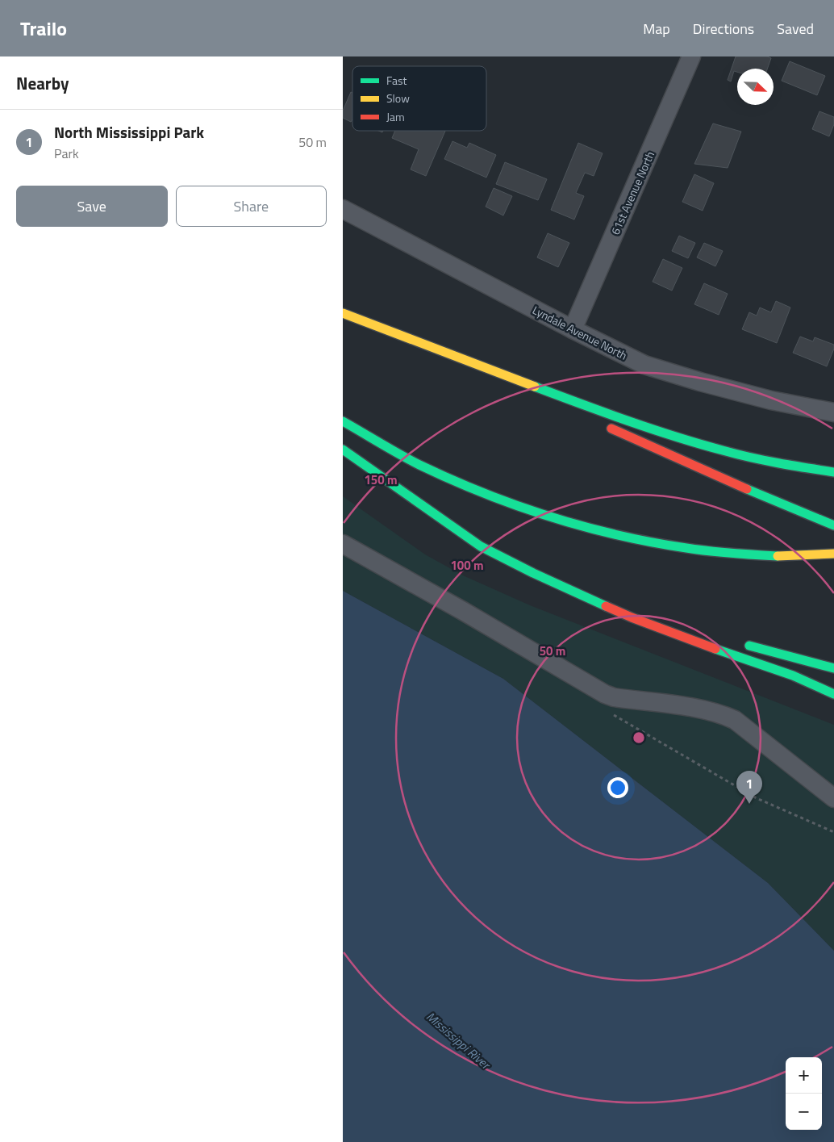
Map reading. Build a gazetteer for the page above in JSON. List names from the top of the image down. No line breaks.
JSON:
{"streets":{"street":["61st Avenue North","Lyndale Avenue North"]},"crossings":[["61st Avenue North","Lyndale Avenue North"]],"water":["Mississippi River"],"legend":["Fast","Slow","Jam"],"north":"bottom right","page":{"header":"Trailo","nav":["Map","Directions","Saved"],"heading":"Nearby","list":[{"mark":"1","name":"North Mississippi Park","note":"Park","value":"50 m"}],"buttons":["Save","Share"],"pins":"1","map_buttons":["+","−"]},"rings":["150 m","100 m","50 m"]}
